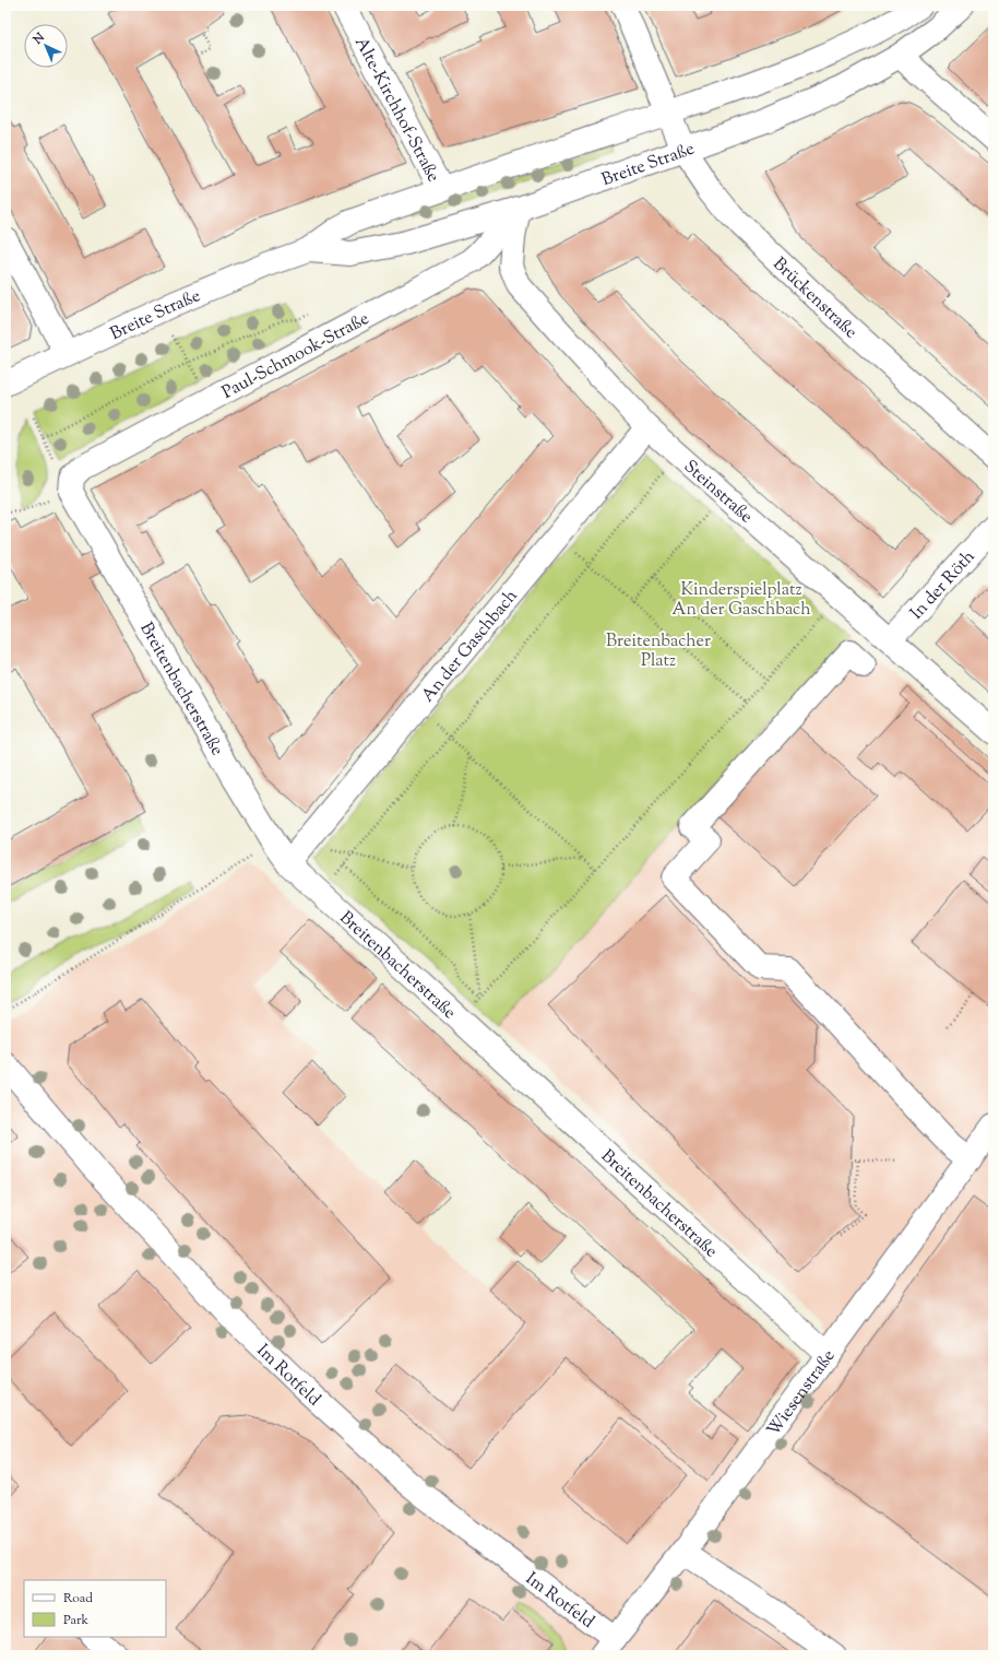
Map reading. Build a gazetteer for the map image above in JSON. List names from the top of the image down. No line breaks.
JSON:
{"streets":{"street":["Alte-Kirchhof-Straße","Breite Straße","Brückenstraße","Paul-Schmook-Straße","Steinstraße","In der Röth","An der Gaschbach","Breitenbacherstraße","Im Rotfeld","Wiesenstraße"]},"crossings":[["Alte-Kirchhof-Straße","Breite Straße"],["Breite Straße","Brückenstraße"],["Breite Straße","Paul-Schmook-Straße"],["Breite Straße","Steinstraße"],["Paul-Schmook-Straße","Steinstraße"],["Paul-Schmook-Straße","Breitenbacherstraße"],["Steinstraße","In der Röth"],["Steinstraße","An der Gaschbach"],["An der Gaschbach","Breitenbacherstraße"],["Breitenbacherstraße","Wiesenstraße"],["Im Rotfeld","Wiesenstraße"]],"parks":["Kinderspielplatz An der Gaschbach","Breitenbacher Platz"],"legend":["Road","Park"],"north":"top left"}
